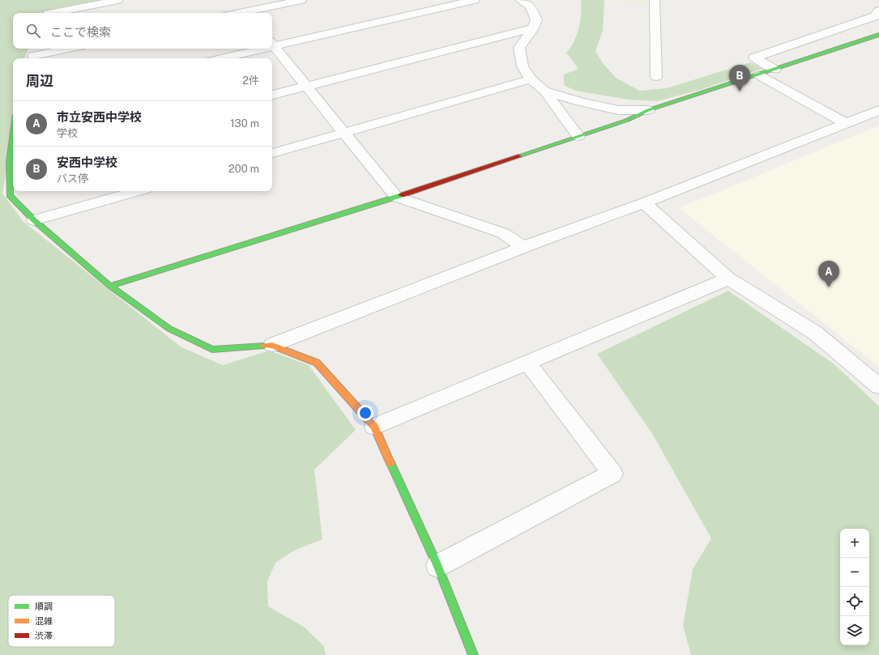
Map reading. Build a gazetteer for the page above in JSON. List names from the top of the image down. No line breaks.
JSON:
{"legend":["順調","混雑","渋滞"],"page":{"search":"ここで検索","heading":["周辺","2件"],"pins":["B","A"],"list":[{"mark":"A","name":"市立安西中学校","note":"学校","value":"130 m"},{"mark":"B","name":"安西中学校","note":"バス停","value":"200 m"}],"map_buttons":["+","−"]}}
